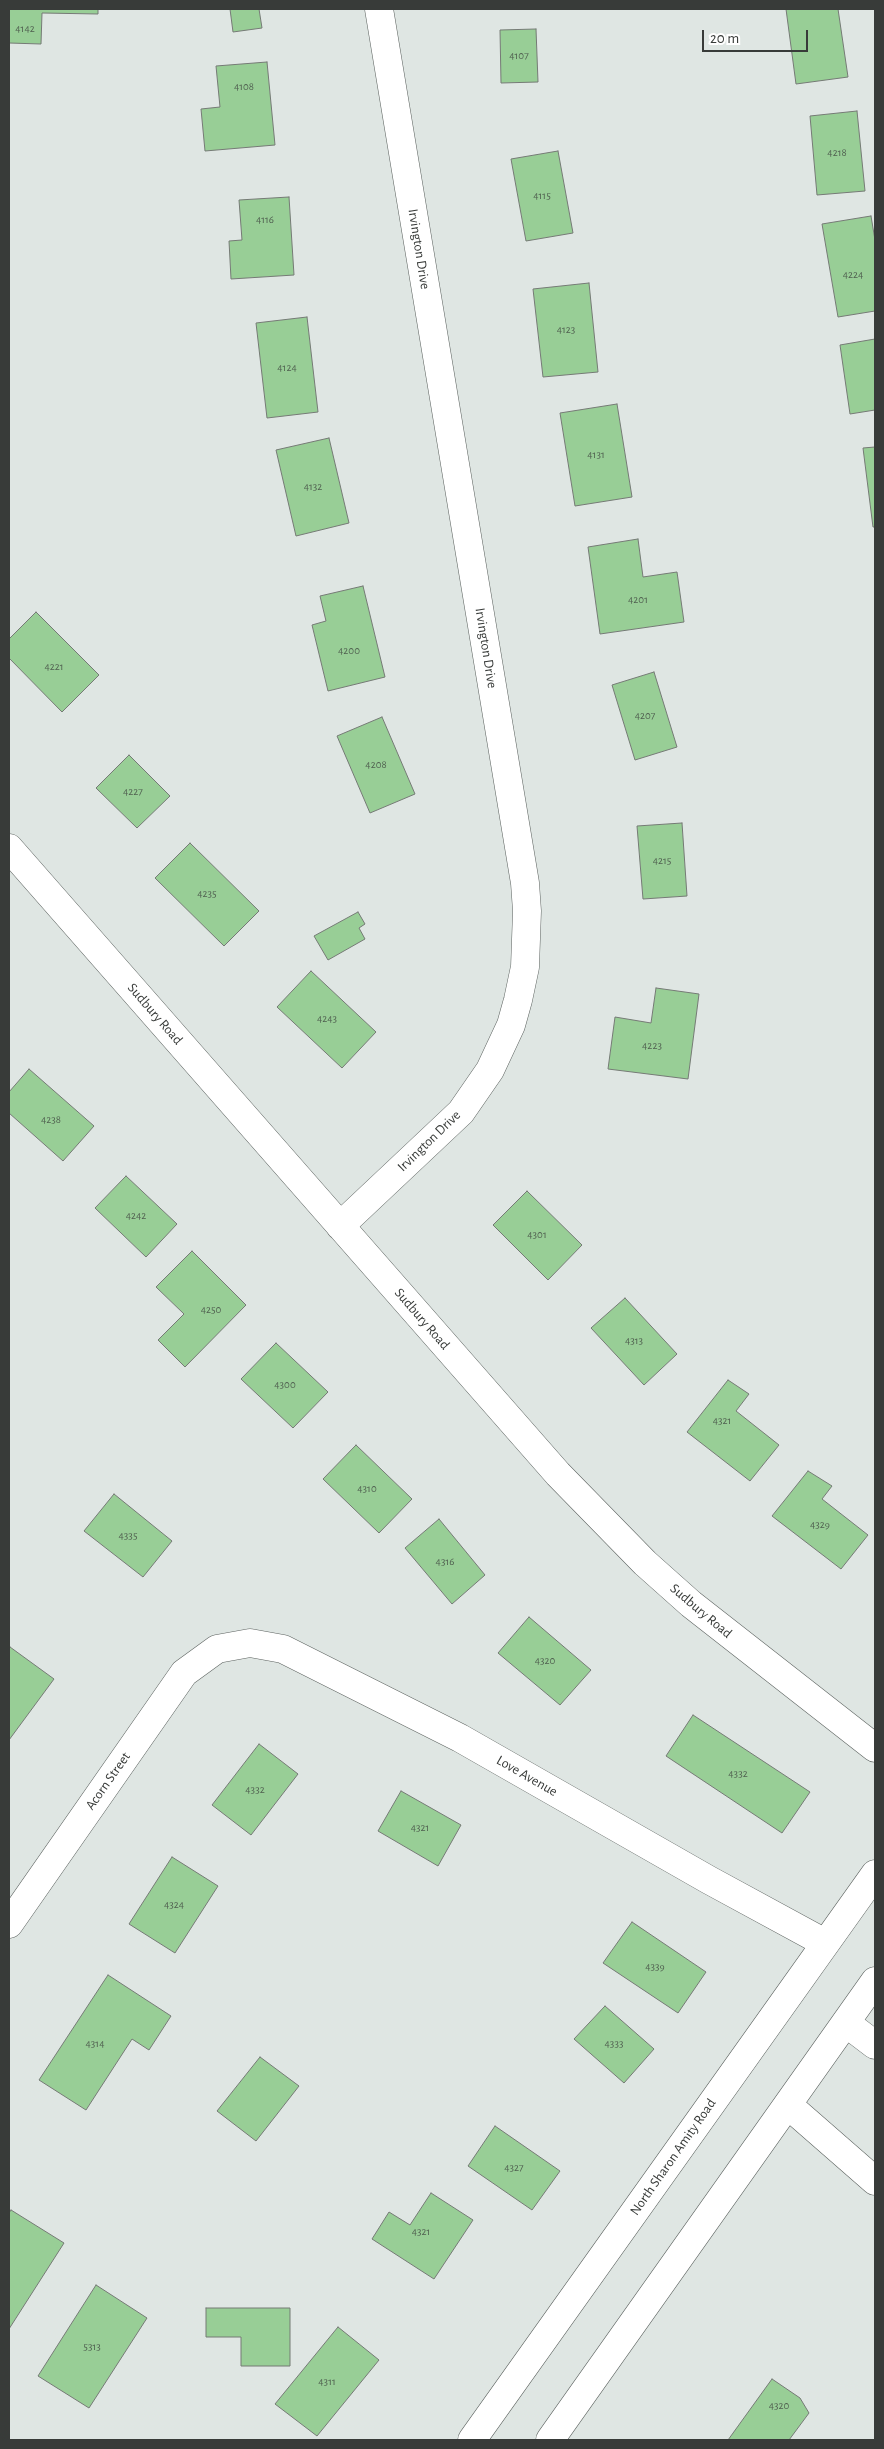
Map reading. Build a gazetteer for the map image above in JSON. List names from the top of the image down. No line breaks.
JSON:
{"streets":{"street":["Irvington Drive","Sudbury Road","Love Avenue","Acorn Street","North Sharon Amity Road"]},"crossings":[["Irvington Drive","Sudbury Road"],["Love Avenue","Acorn Street"],["Love Avenue","North Sharon Amity Road"]],"house_numbers":["4142","4107","4108","4218","4115","4116","4224","4123","4124","4131","4132","4201","4200","4221","4207","4208","4227","4215","4235","4243","4223","4238","4242","4301","4250","4313","4300","4321","4310","4329","4335","4316","4320","4332","4332","4321","4324","4339","4314","4333","4327","4321","5313","4311","4320"],"scale_bar":"20 m"}
